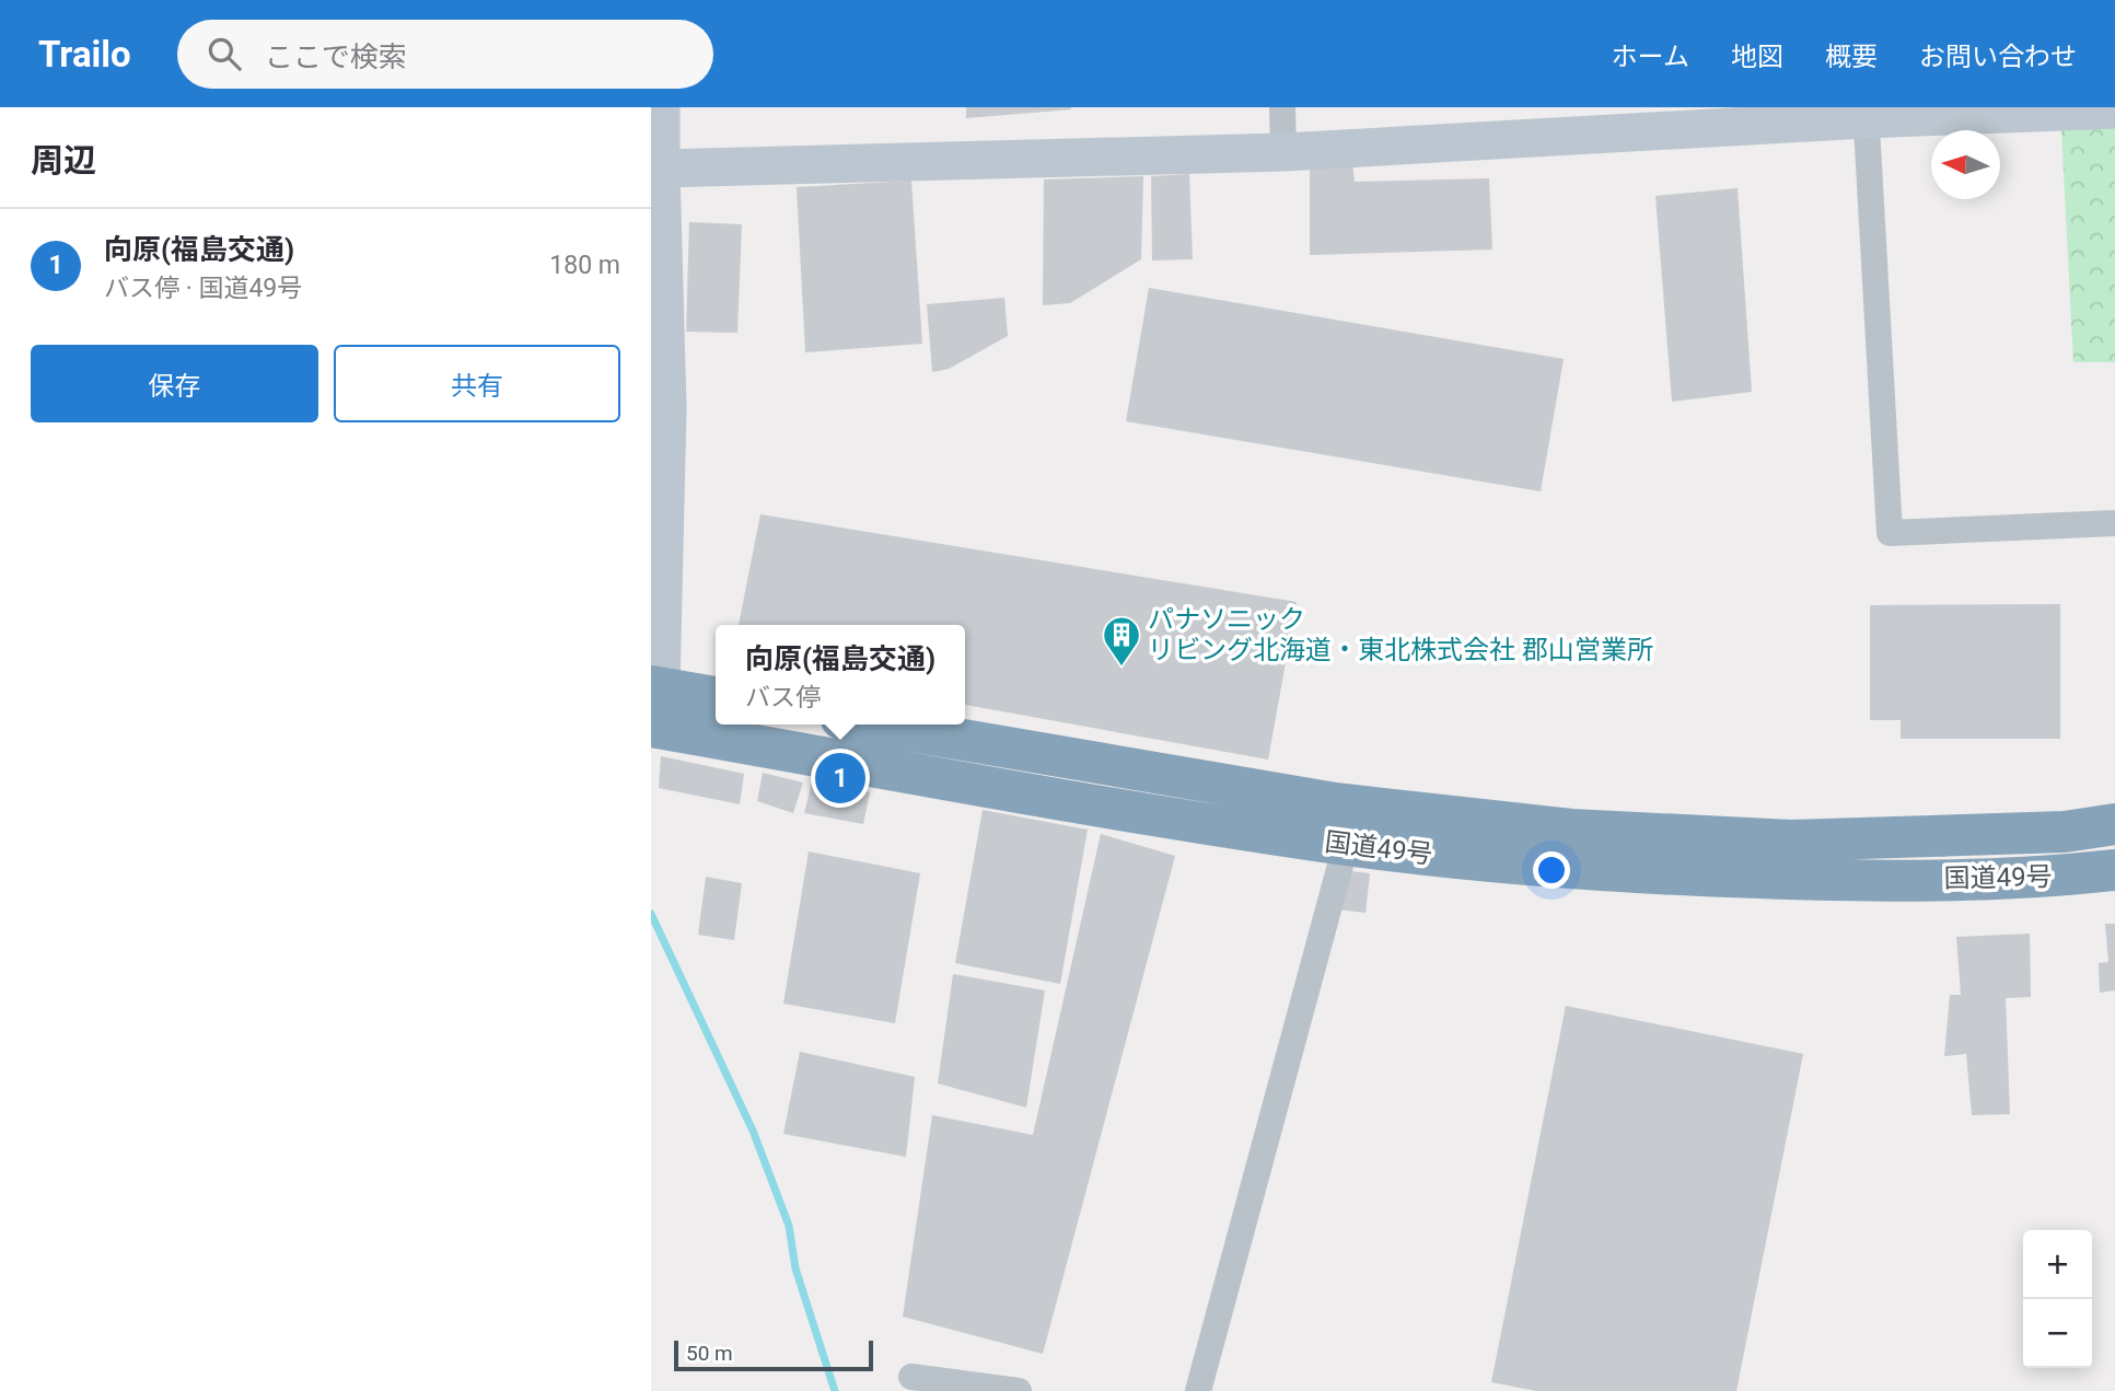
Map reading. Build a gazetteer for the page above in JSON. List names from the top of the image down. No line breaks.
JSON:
{"streets":{"highway":["国道49号"]},"places":{"building":["パナソニック リビング北海道・東北株式会社 郡山営業所"]},"scale_bar":"50 m","north":"left","page":{"header":"Trailo","search":"ここで検索","nav":["ホーム","地図","概要","お問い合わせ"],"heading":"周辺","list":[{"mark":"1","name":"向原(福島交通)","note":"バス停 · 国道49号","value":"180 m"}],"buttons":["保存","共有"],"popup":["向原(福島交通)","バス停"],"pins":"1","map_buttons":["+","−"],"scale":"50 m"}}
